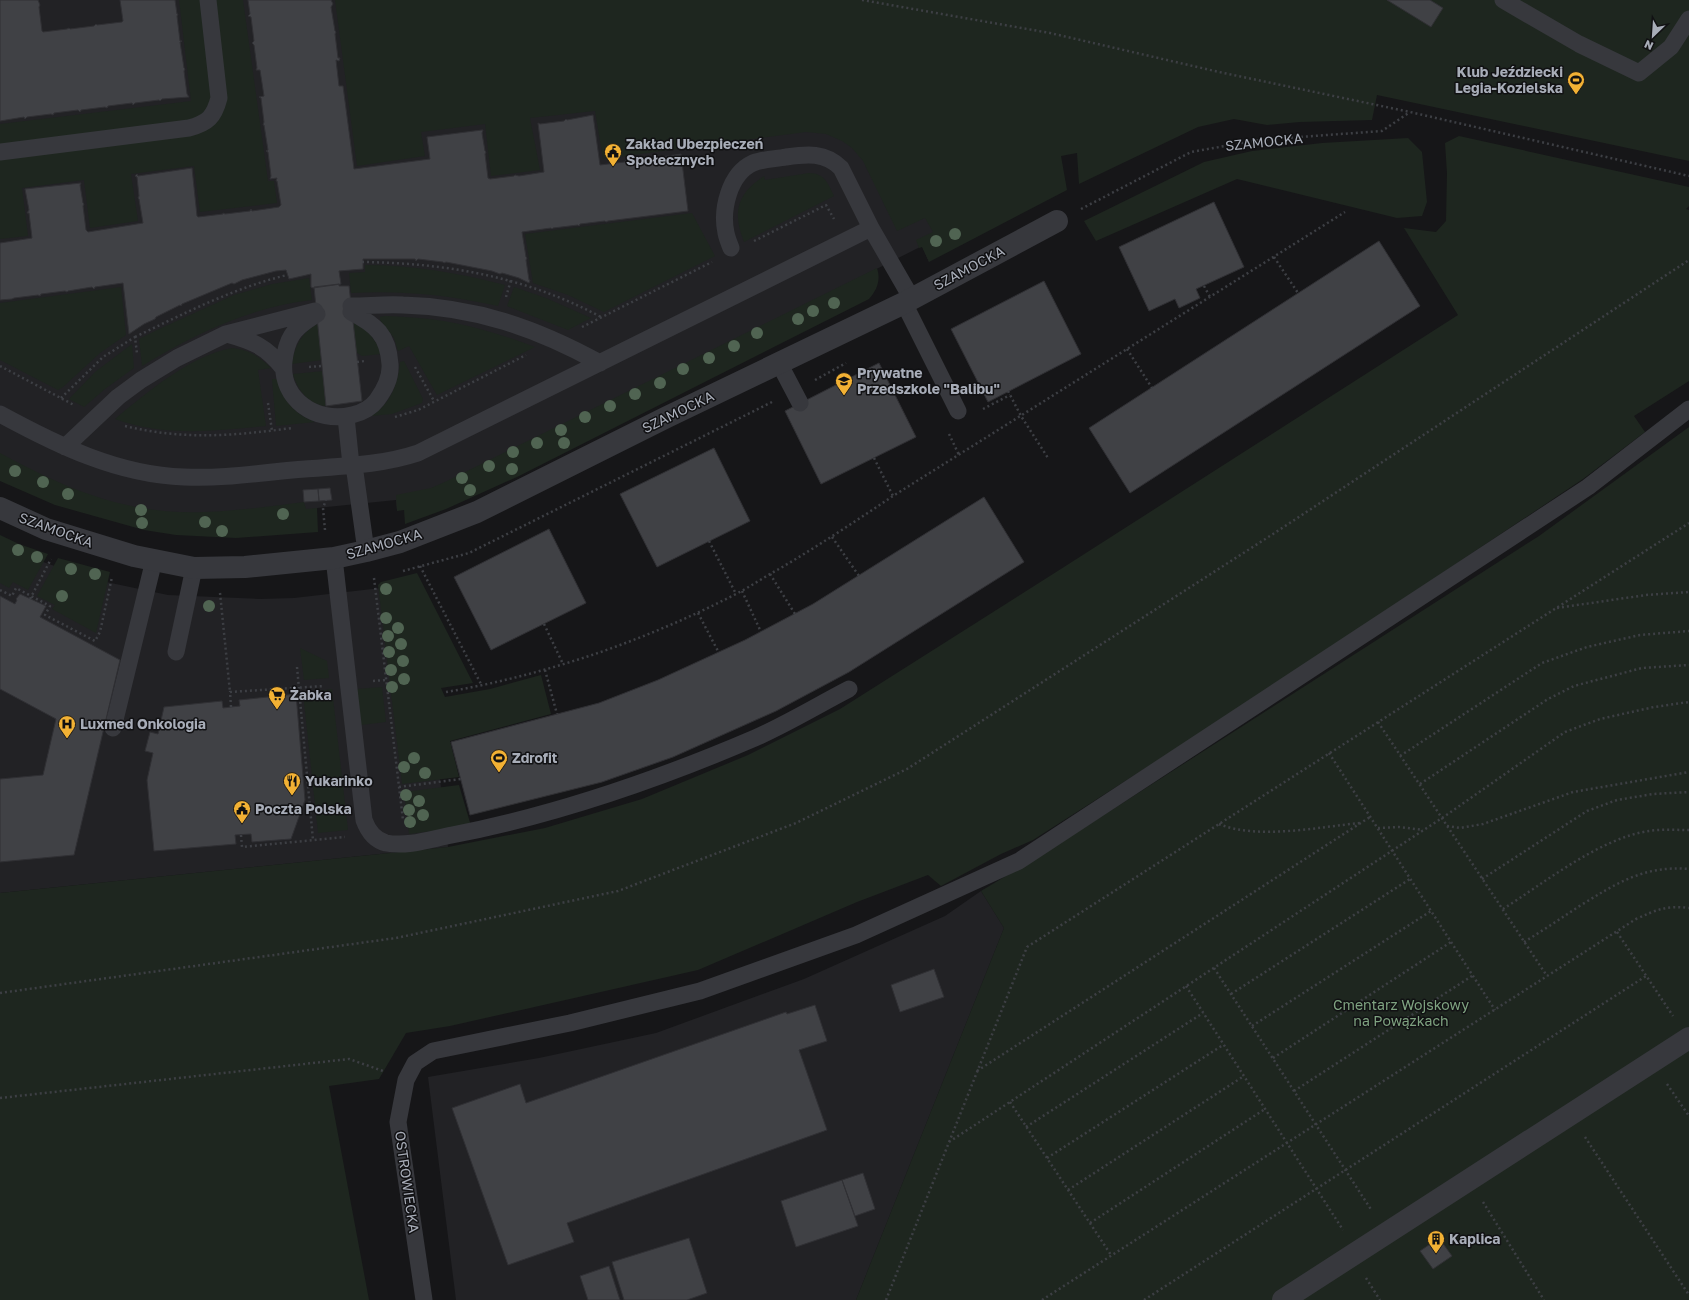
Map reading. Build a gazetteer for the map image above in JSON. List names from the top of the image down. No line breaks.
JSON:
{"streets":{"street":["SZAMOCKA"],"lane":["OSTROWIECKA"]},"parks":["Cmentarz Wojskowy na Powązkach"],"places":{"sports":["Klub Jeździecki Legia-Kozielska","Zdrofit"],"public building":["Zakład Ubezpieczeń Społecznych","Poczta Polska"],"school or university":["Prywatne Przedszkole \"Balibu\""],"supermarket":["Żabka"],"hospital":["Luxmed Onkologia"],"restaurant":["Yukarinko"],"building":["Kaplica"]},"north":"bottom left"}
